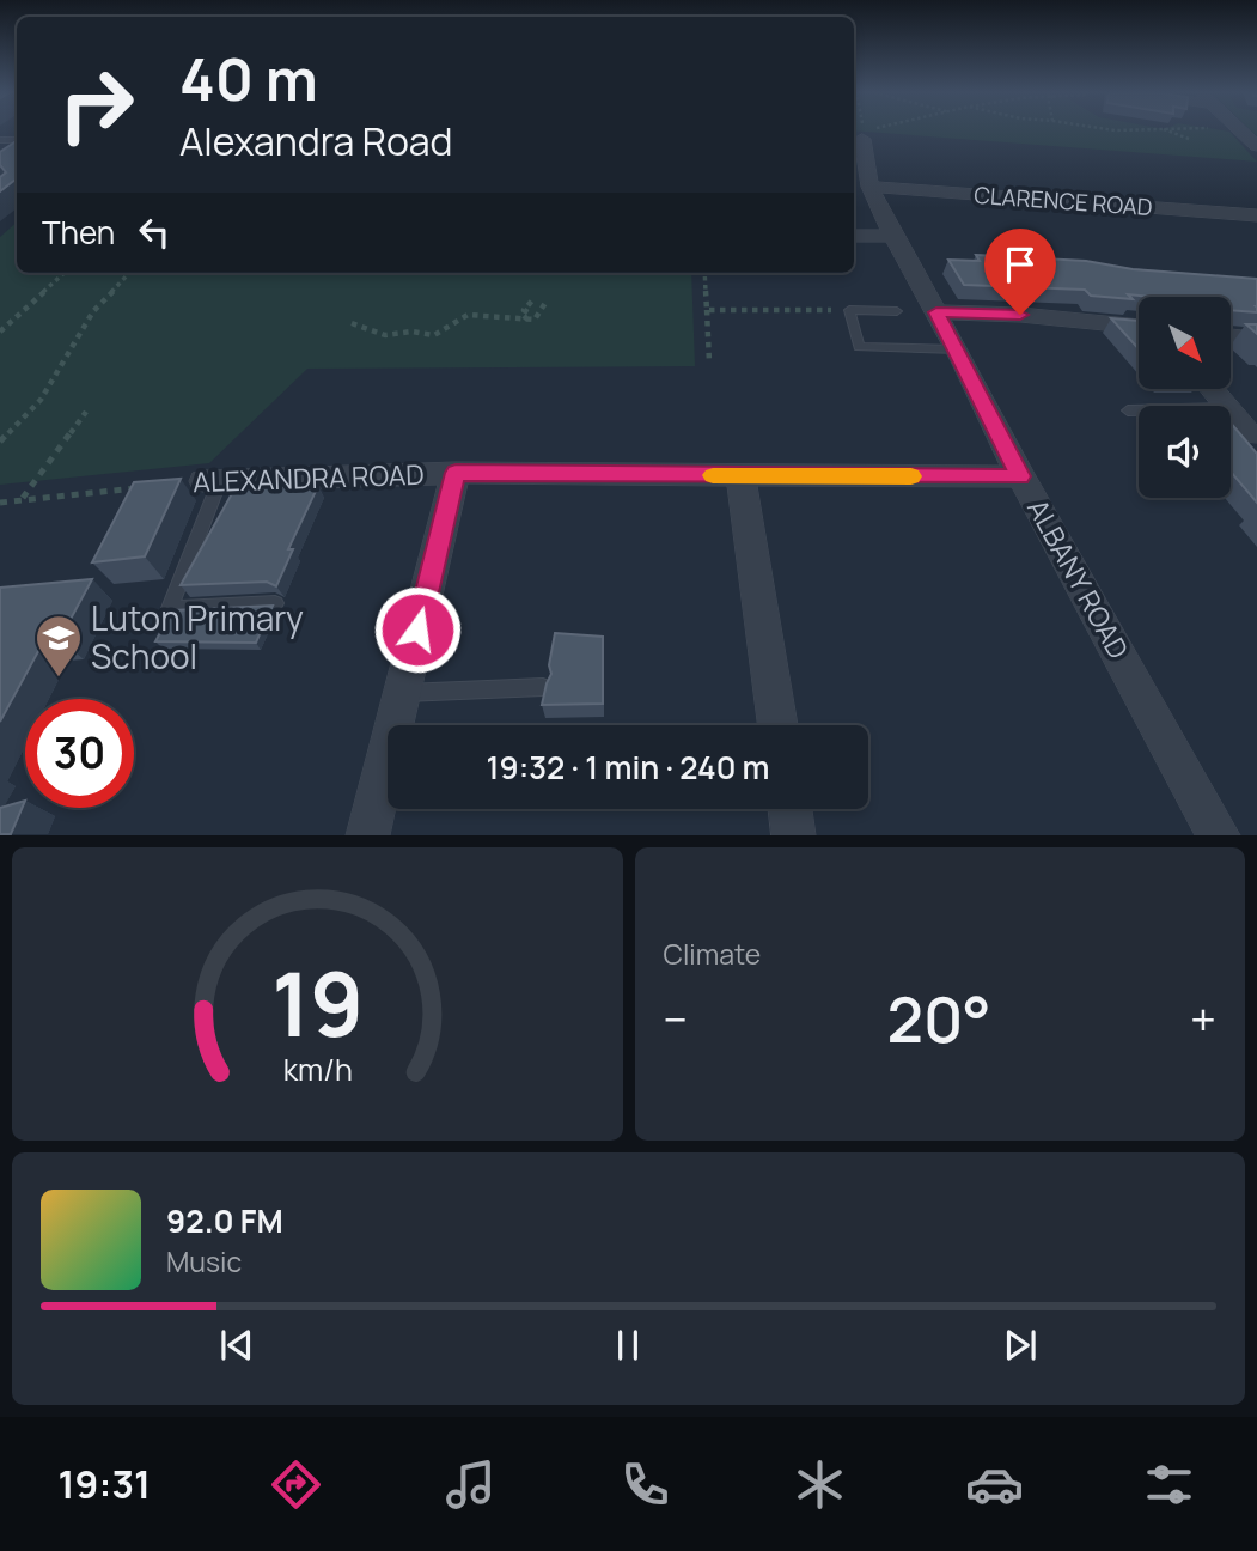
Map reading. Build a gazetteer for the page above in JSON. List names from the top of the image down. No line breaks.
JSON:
{"streets":{"street":["CLARENCE ROAD","ALEXANDRA ROAD","ALBANY ROAD"]},"crossings":[["CLARENCE ROAD","ALBANY ROAD"],["ALEXANDRA ROAD","ALBANY ROAD"]],"places":{"school or university":["Luton Primary School"]},"north":"bottom right","page":{"turn":["40 m","Alexandra Road"],"then":"Then","limit":"30","trip":"19:32 · 1 min · 240 m","tile":"Climate","heat":["−","20°","+"],"song":["92.0 FM","Music"],"tabs":"19:31","gauge":["19","km/h"]}}
